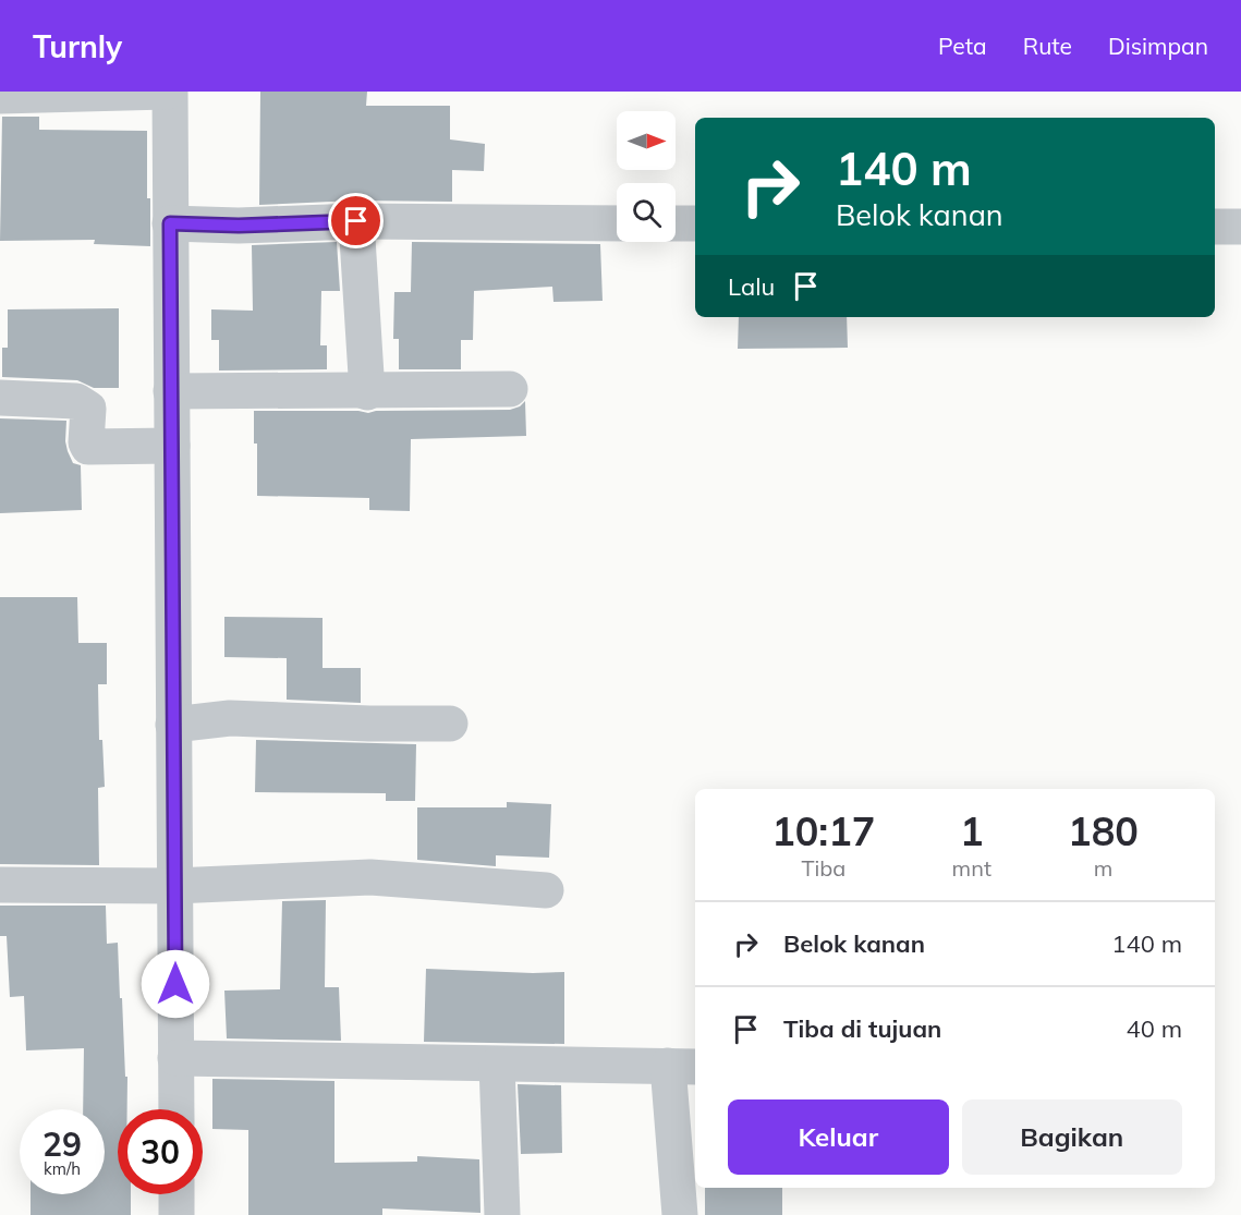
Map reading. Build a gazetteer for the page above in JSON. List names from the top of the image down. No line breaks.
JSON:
{"north":"right","page":{"header":"Turnly","nav":["Peta","Rute","Disimpan"],"turn":["140 m","Belok kanan"],"then":"Lalu","eta":["10:17","Tiba","1","mnt","180","m"],"list":[{"name":"Belok kanan","value":"140 m"},{"name":"Tiba di tujuan","value":"40 m"}],"buttons":["Keluar","Bagikan"],"speed":"29 km/h","limit":"30"}}
